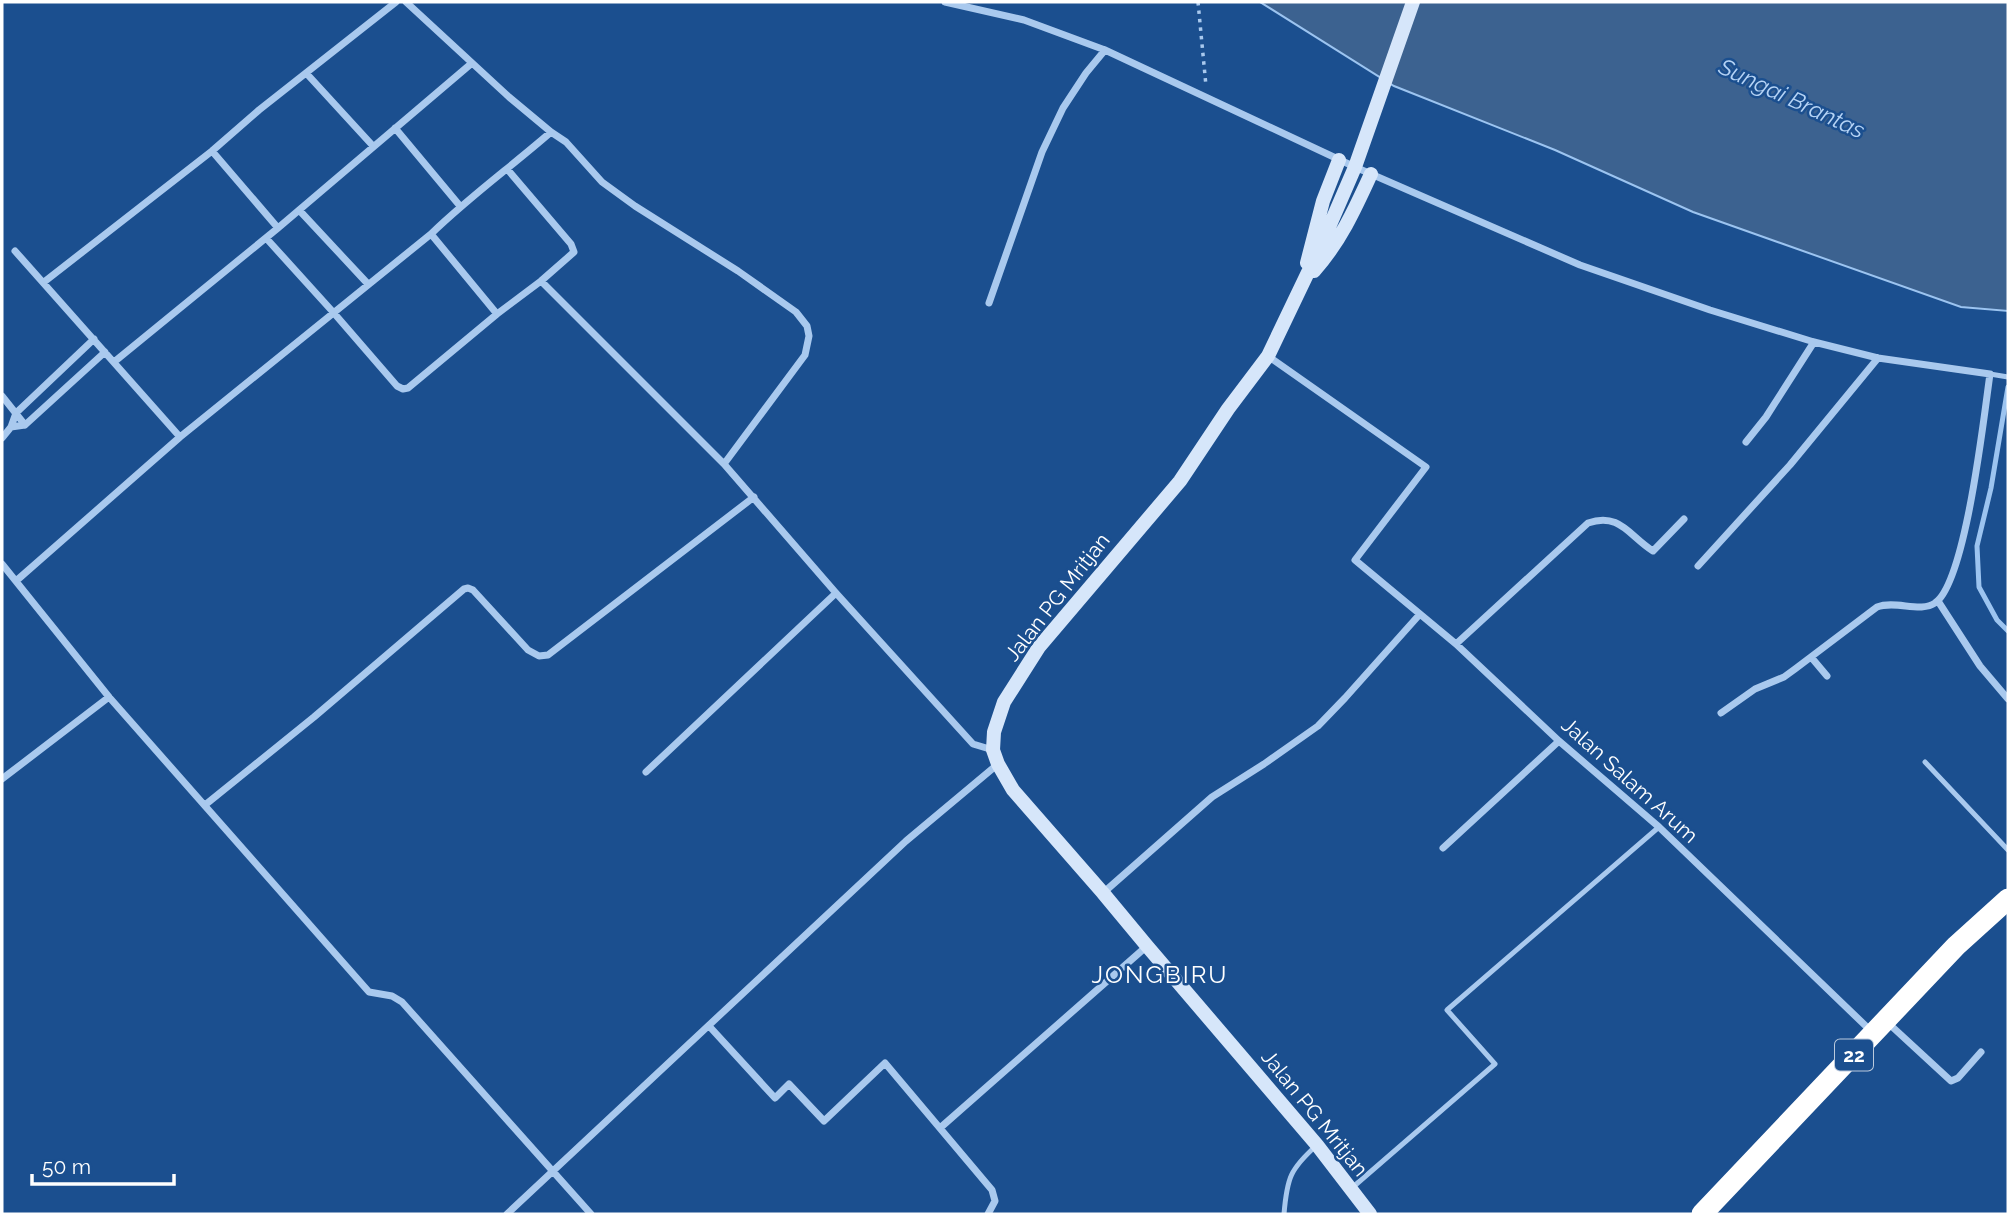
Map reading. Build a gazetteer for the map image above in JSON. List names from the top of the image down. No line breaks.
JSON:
{"streets":{"highway":["22"],"main road":["Jalan PG Mritjan"],"street":["Jalan Salam Arum"]},"crossings":[["Jalan PG Mritjan","Jalan Salam Arum"],["Jalan Salam Arum","22"]],"districts":["JONGBIRU"],"water":["Sungai Brantas"],"scale_bar":"50 m"}
